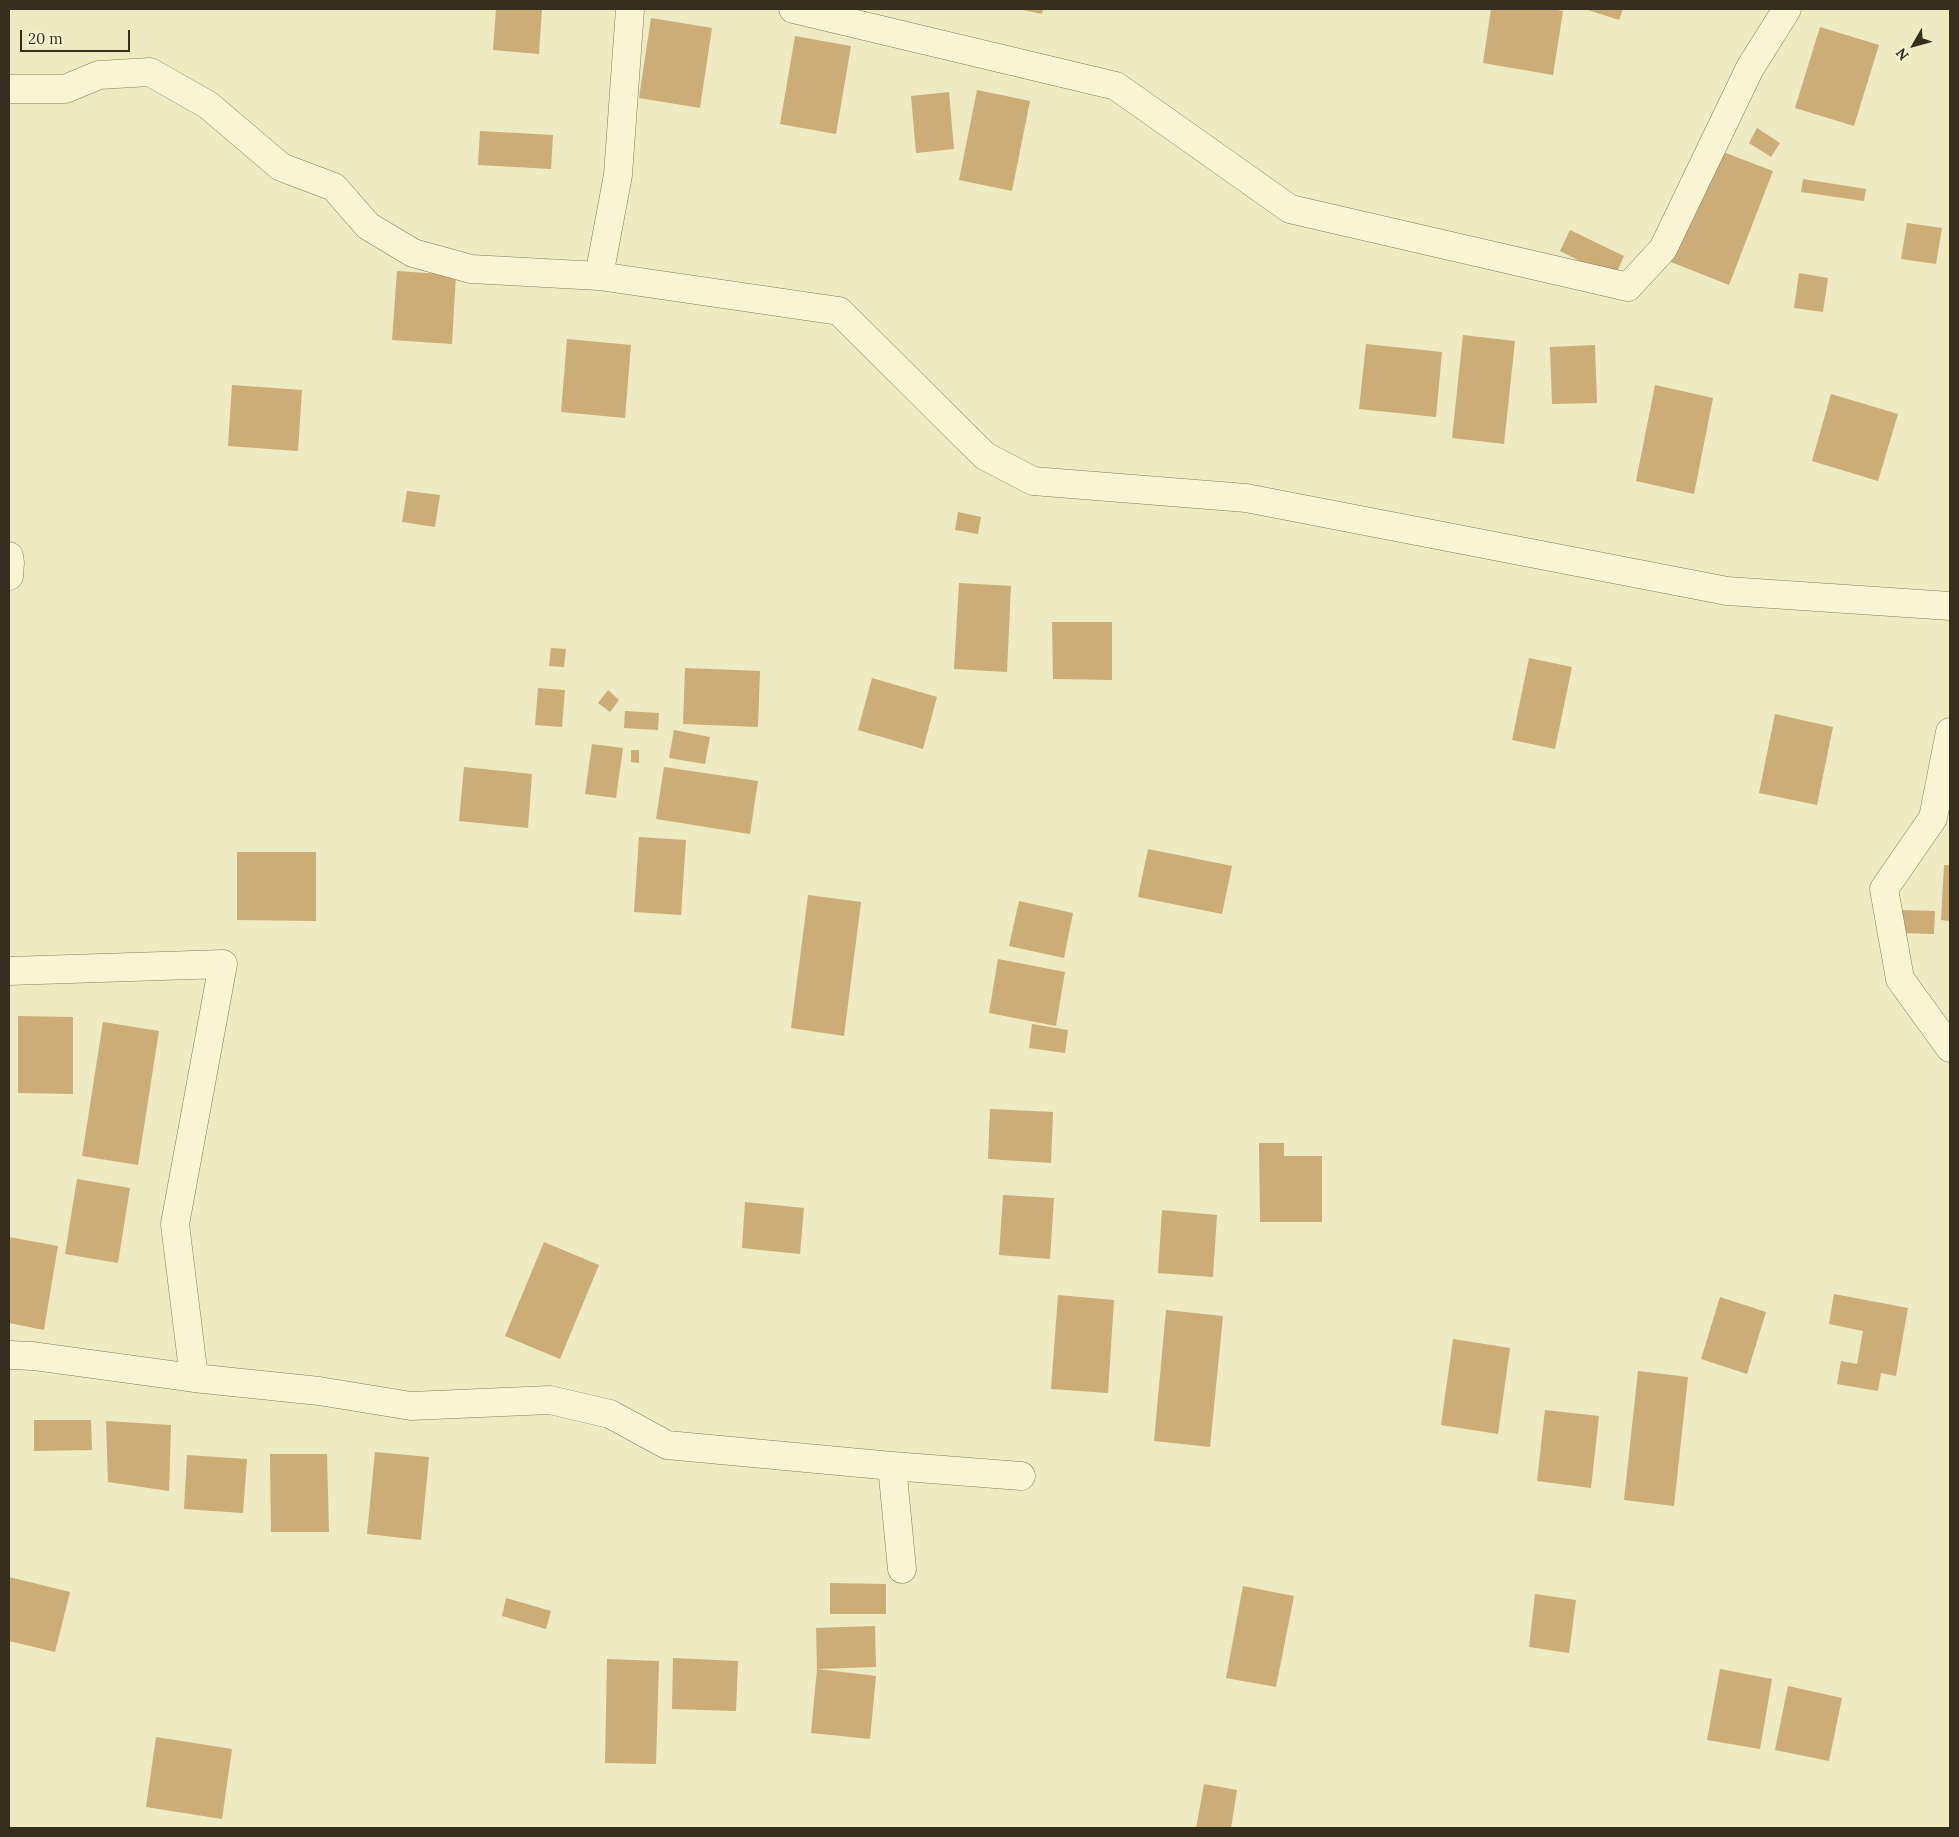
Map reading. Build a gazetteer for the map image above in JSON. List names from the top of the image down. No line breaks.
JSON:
{"scale_bar":"20 m","north":"bottom left"}
